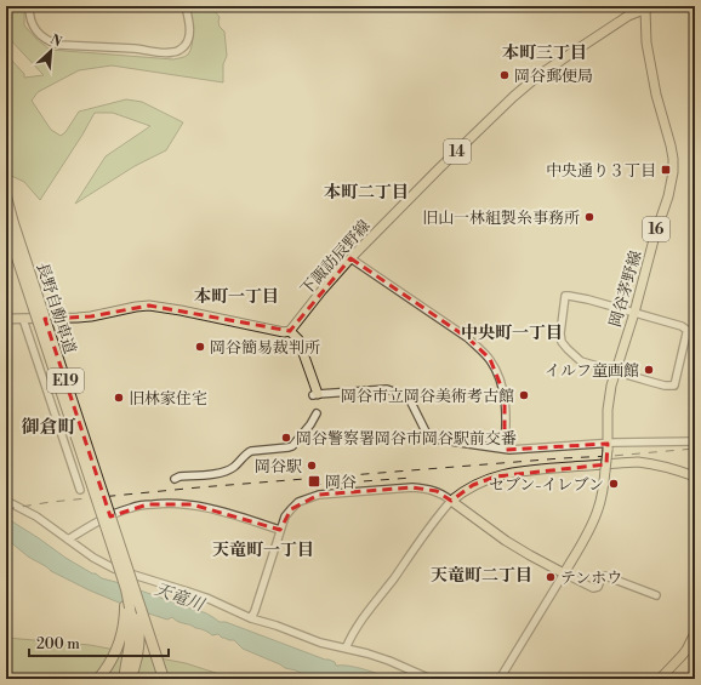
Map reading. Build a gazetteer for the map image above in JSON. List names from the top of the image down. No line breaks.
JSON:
{"streets":{"highway":["長野自動車道","E19"],"main road":["14","16","下諏訪辰野線","岡谷茅野線"]},"crossings":[["下諏訪辰野線","岡谷茅野線"]],"districts":["本町三丁目","本町二丁目","本町一丁目","中央町一丁目","御倉町","天竜町一丁目","天竜町二丁目"],"water":["天竜川"],"places":{"other":["岡谷郵便局","旧山一林組製糸事務所","岡谷簡易裁判所","イルフ童画館","岡谷市立岡谷美術考古館","旧林家住宅","岡谷警察署岡谷市岡谷駅前交番","岡谷駅","セブン-イレブン","テンホウ"],"transit":["中央通り３丁目","岡谷"]},"scale_bar":"200 m","north":"top right"}
